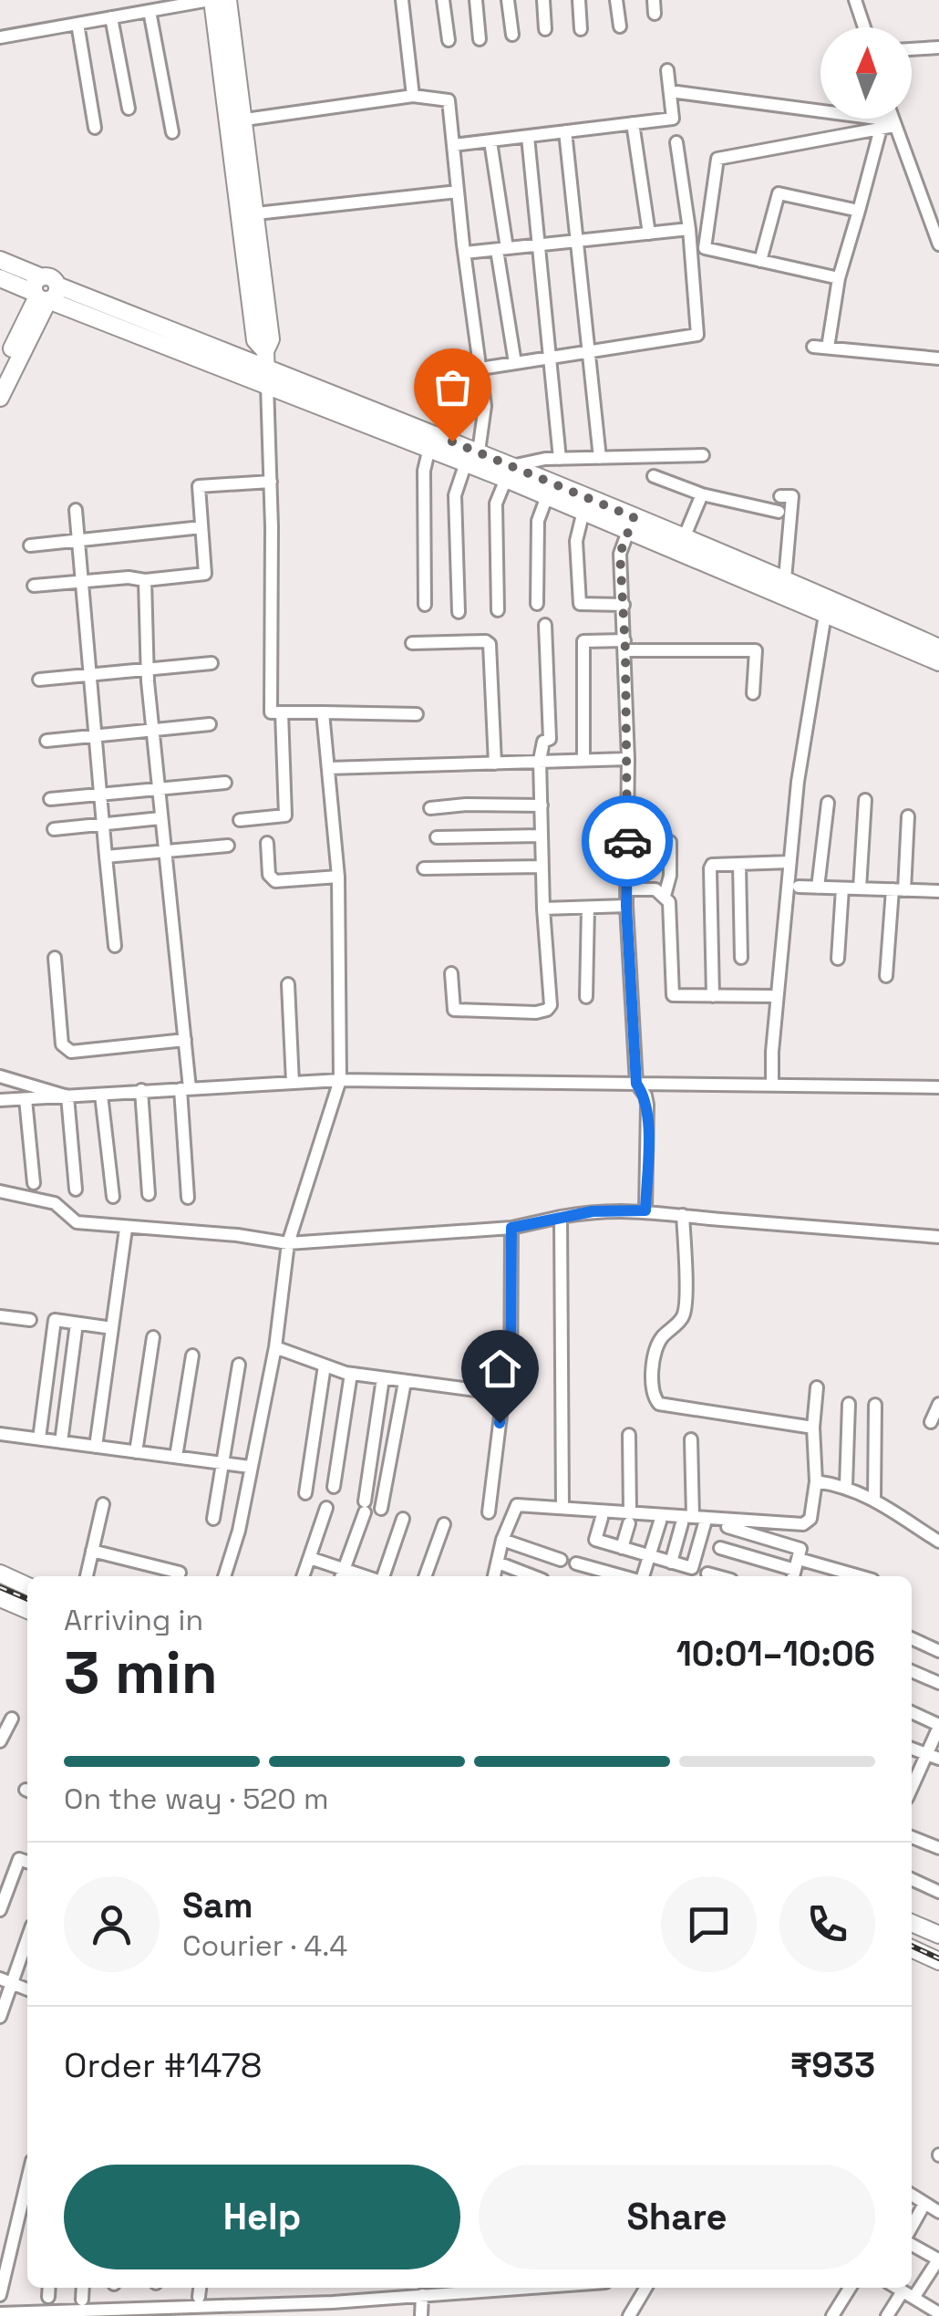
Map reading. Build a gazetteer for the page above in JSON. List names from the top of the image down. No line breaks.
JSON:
{"north":"top","page":{"heading":["3 min","Arriving in","10:01–10:06"],"panel":["Sam","Courier · 4.4","Order #1478","₹933"],"bar":"On the way · 520 m","buttons":["Help","Share"]}}
